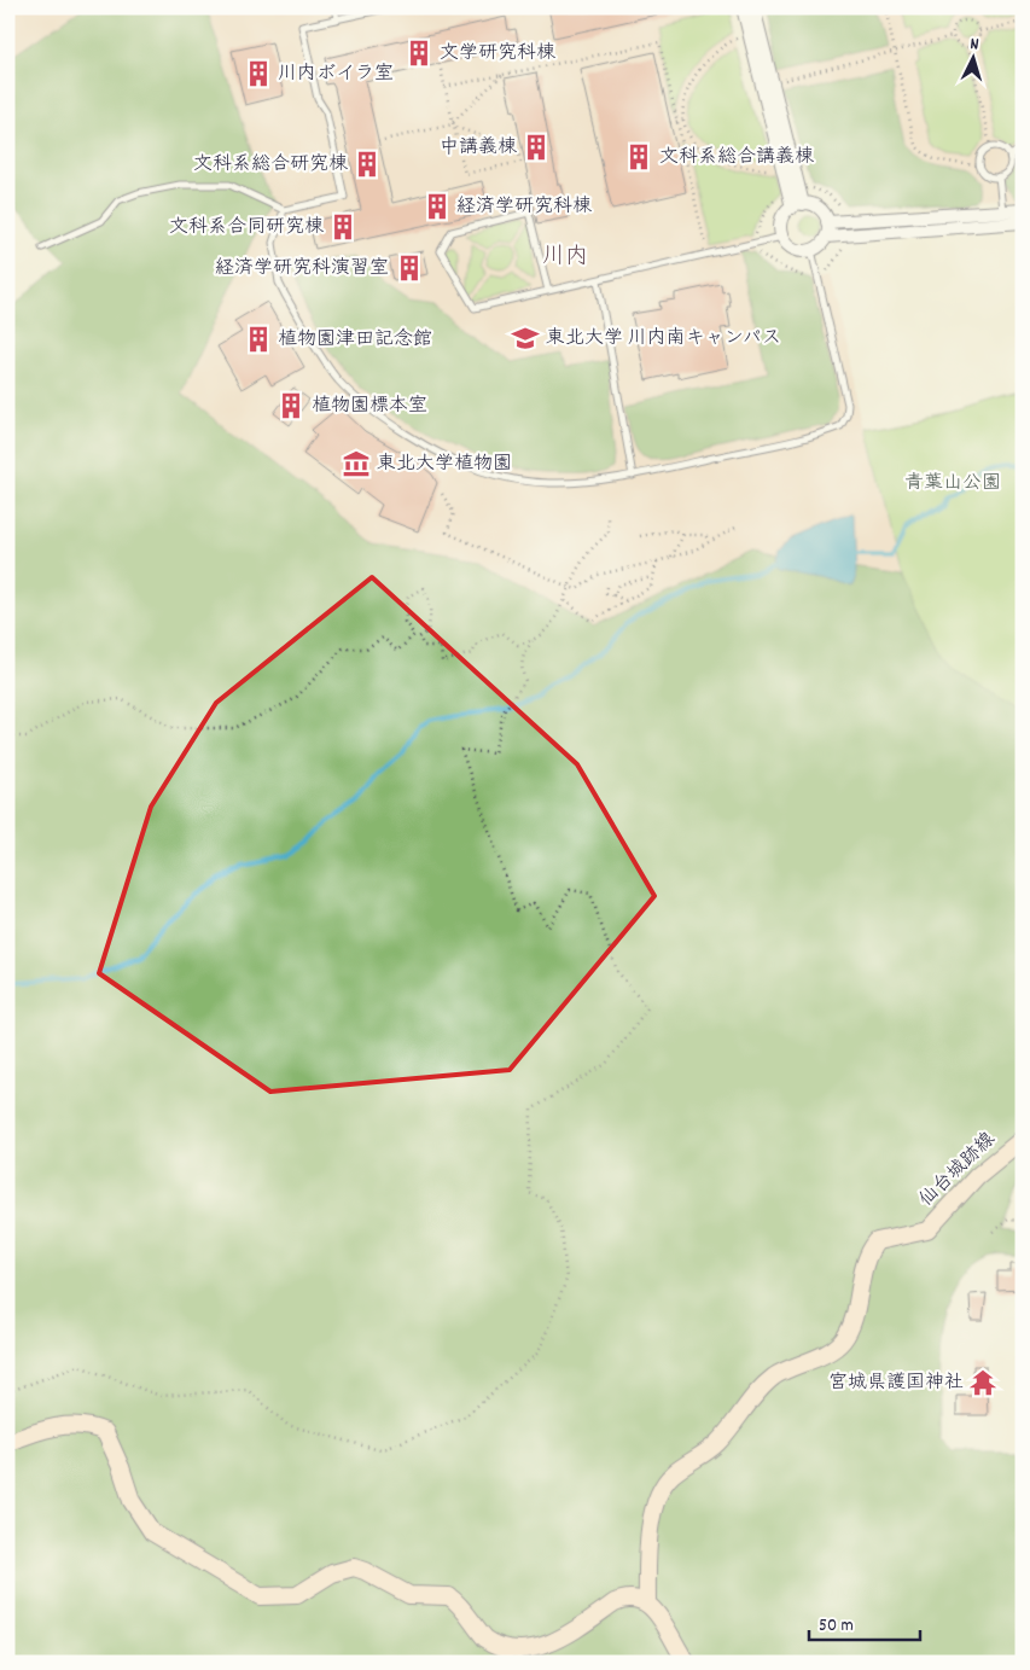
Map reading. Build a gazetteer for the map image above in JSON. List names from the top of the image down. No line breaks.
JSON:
{"streets":{"street":["仙台城跡線"]},"districts":["川内"],"parks":["青葉山公園"],"places":{"building":["文学研究科棟","川内ボイラ室","中講義棟","文科系総合講義棟","文科系総合研究棟","経済学研究科棟","文科系合同研究棟","経済学研究科演習室","植物園津田記念館","植物園標本室"],"school or university":["東北大学 川内南キャンパス"],"museum":["東北大学植物園"],"temple":["宮城県護国神社"]},"scale_bar":"50 m","north":"top"}
